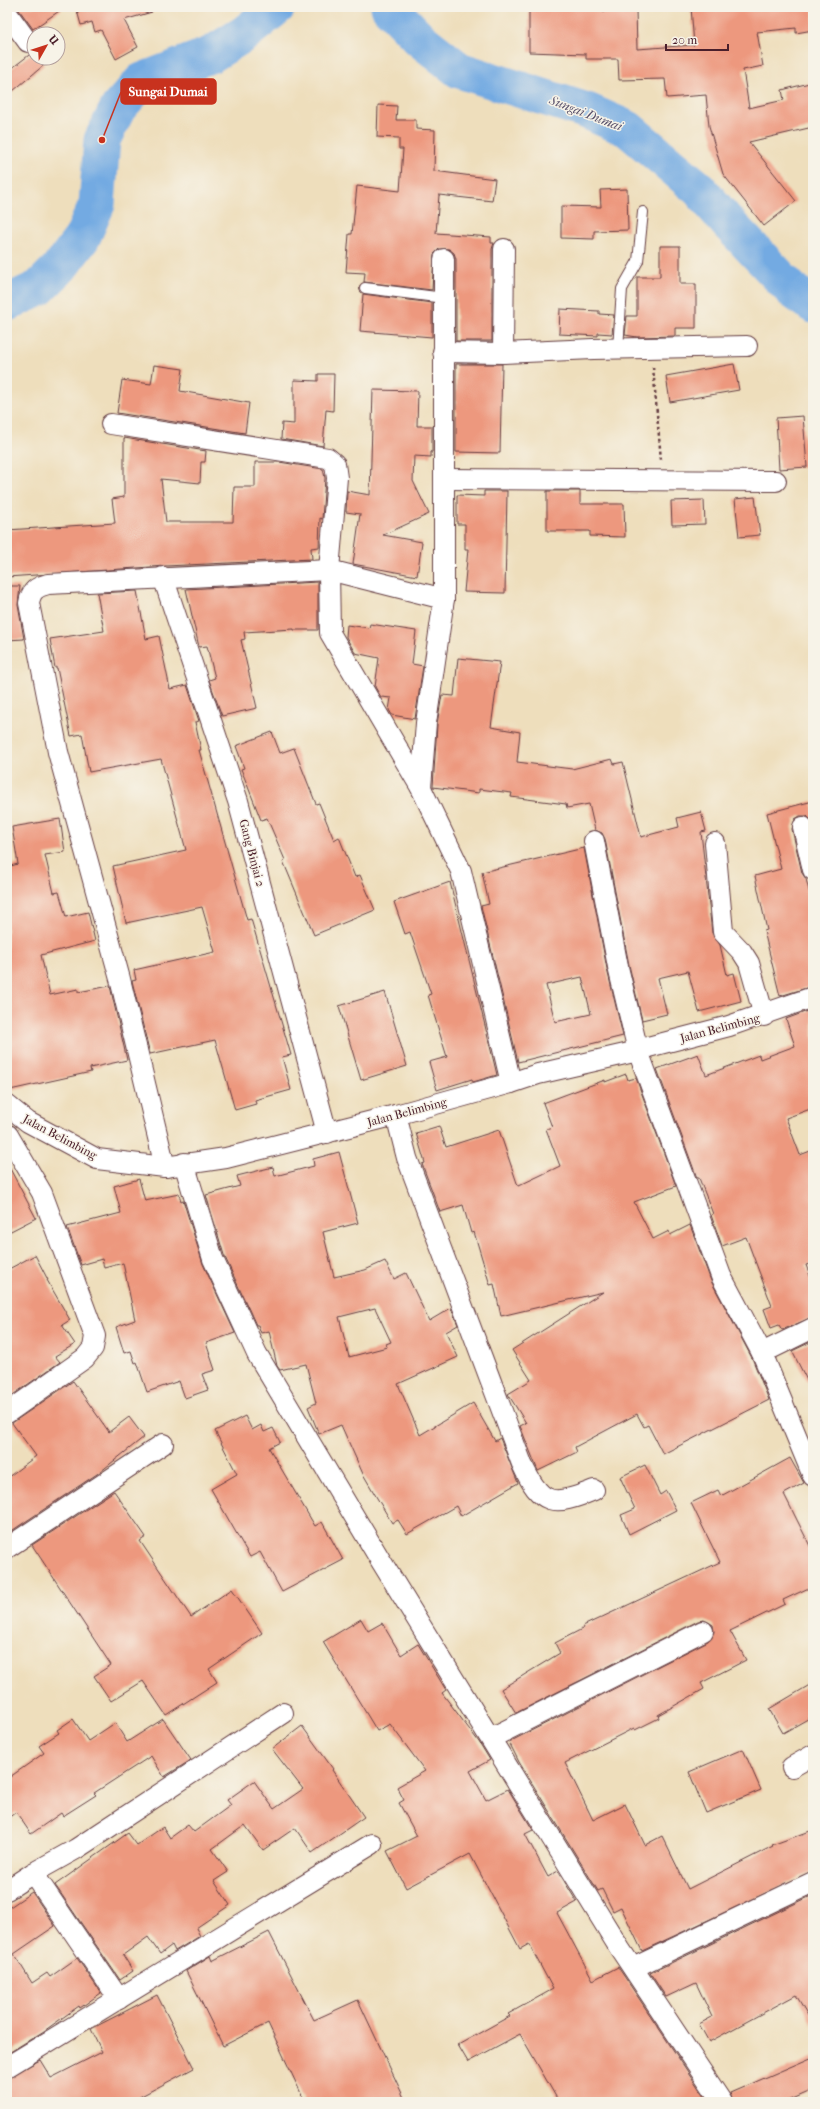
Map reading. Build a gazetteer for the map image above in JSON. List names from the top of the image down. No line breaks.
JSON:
{"streets":{"street":["Gang Binjai 2","Jalan Belimbing"]},"crossings":[["Gang Binjai 2","Jalan Belimbing"]],"water":["Sungai Dumai"],"places":["Sungai Dumai"],"scale_bar":"20 m","north":"top right"}
